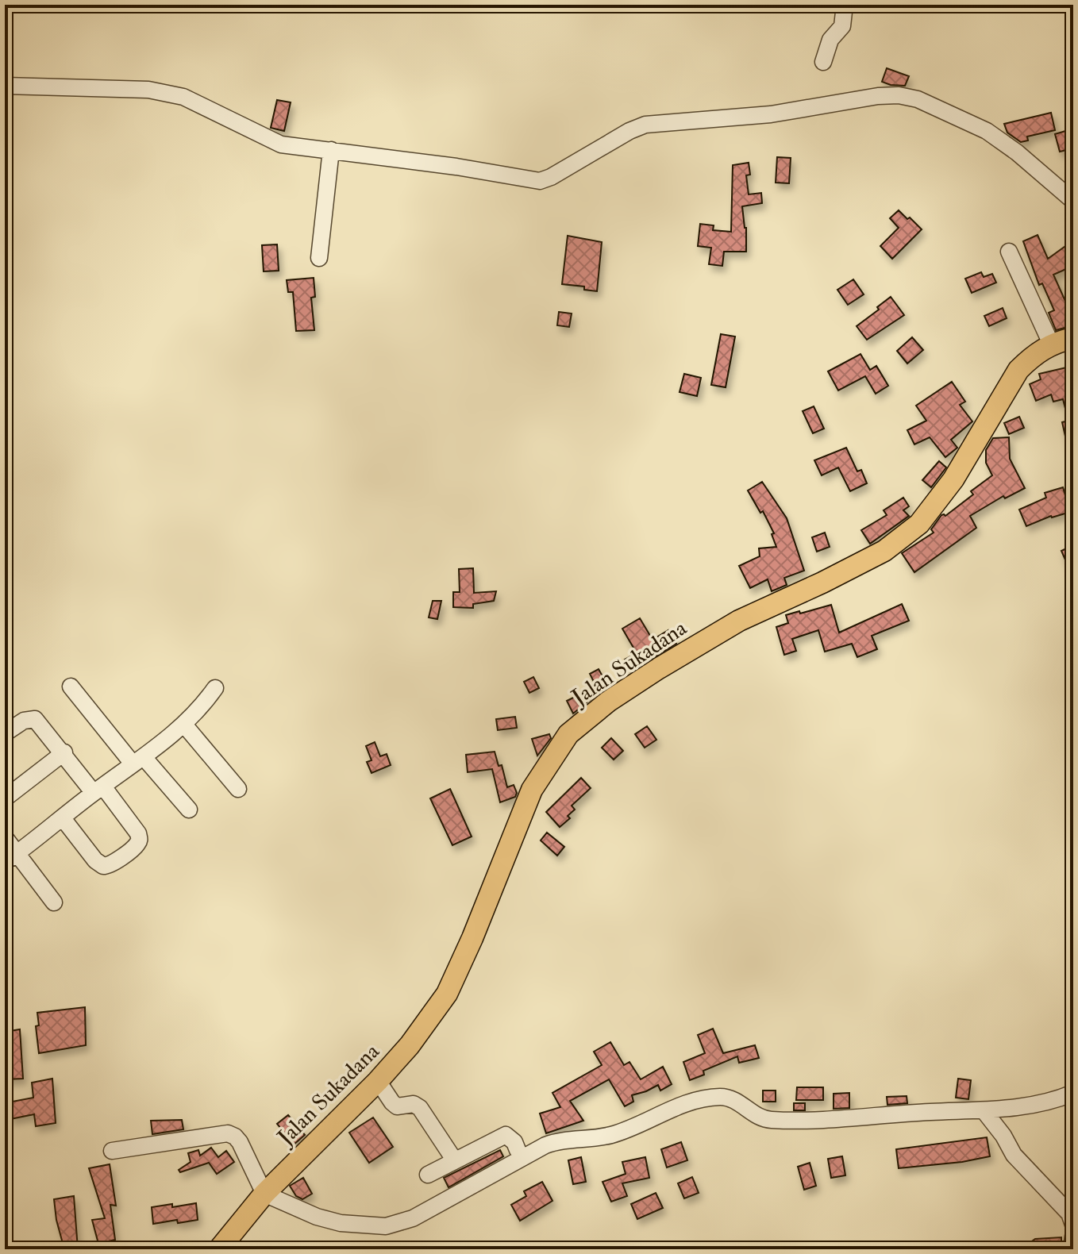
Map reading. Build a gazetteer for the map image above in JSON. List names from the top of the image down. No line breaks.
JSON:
{"streets":{"main road":["Jalan Sukadana"]}}
